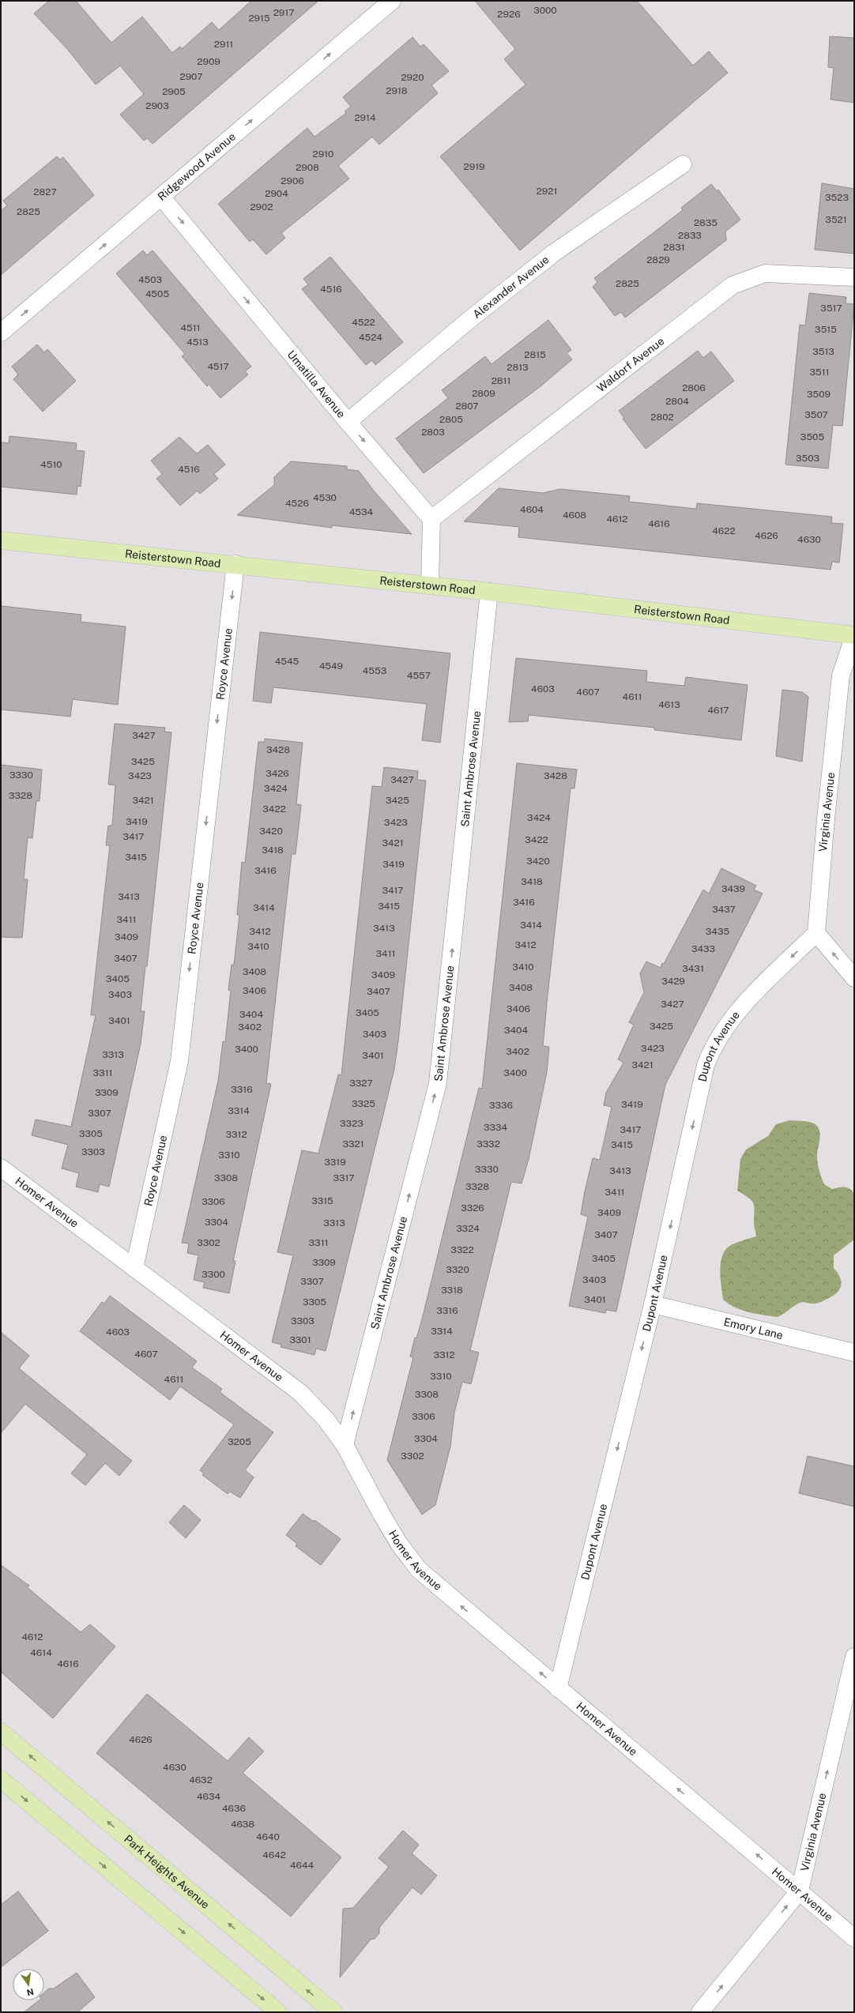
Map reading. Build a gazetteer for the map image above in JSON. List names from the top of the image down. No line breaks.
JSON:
{"streets":{"main road":["Reisterstown Road","Park Heights Avenue"],"street":["Ridgewood Avenue","Alexander Avenue","Waldorf Avenue","Umatilla Avenue","Royce Avenue","Saint Ambrose Avenue","Virginia Avenue","Dupont Avenue","Homer Avenue","Emory Lane"]},"crossings":[["Ridgewood Avenue","Umatilla Avenue"],["Alexander Avenue","Umatilla Avenue"],["Waldorf Avenue","Umatilla Avenue"],["Reisterstown Road","Royce Avenue"],["Reisterstown Road","Saint Ambrose Avenue"],["Reisterstown Road","Virginia Avenue"],["Royce Avenue","Homer Avenue"],["Saint Ambrose Avenue","Homer Avenue"],["Virginia Avenue","Dupont Avenue"],["Virginia Avenue","Homer Avenue"],["Dupont Avenue","Homer Avenue"],["Dupont Avenue","Emory Lane"]],"one_way":["Ridgewood Avenue","Umatilla Avenue","Royce Avenue","Saint Ambrose Avenue","Virginia Avenue","Dupont Avenue","Homer Avenue"],"house_numbers":["3000","2917","2926","2915","2911","2909","2907","2920","2918","2905","2903","2914","2910","2919","2908","2906","2921","2827","2904","3523","2902","2825","3521","2835","2833","2831","2829","4503","2825","4516","4505","3517","4522","4511","3515","4524","4513","3513","2815","4517","2813","3511","2811","2806","2809","3509","2804","2807","3507","2802","2805","2803","3505","3503","4510","4516","4530","4526","4604","4534","4608","4612","4616","4622","4626","4630","4545","4549","4553","4557","4603","4607","4611","4613","4617","3427","3428","3425","3426","3330","3423","3428","3427","3424","3328","3421","3425","3422","3424","3419","3423","3420","3417","3422","3421","3418","3415","3420","3419","3416","3418","3439","3417","3413","3416","3415","3414","3437","3411","3414","3413","3412","3435","3409","3412","3410","3433","3411","3407","3410","3431","3408","3409","3405","3429","3408","3406","3407","3403","3427","3406","3405","3404","3401","3425","3402","3404","3403","3423","3400","3402","3313","3401","3421","3311","3400","3327","3316","3309","3325","3419","3336","3314","3307","3323","3334","3417","3305","3312","3321","3332","3415","3303","3310","3319","3330","3413","3308","3317","3328","3411","3315","3306","3326","3409","3304","3313","3324","3407","3302","3311","3322","3405","3309","3320","3300","3403","3307","3318","3401","3305","3316","3303","3314","4603","3301","4607","3312","3310","4611","3308","3306","3304","3205","3302","4612","4614","4616","4626","4630","4632","4634","4636","4638","4640","4642","4644"],"north":"bottom"}
